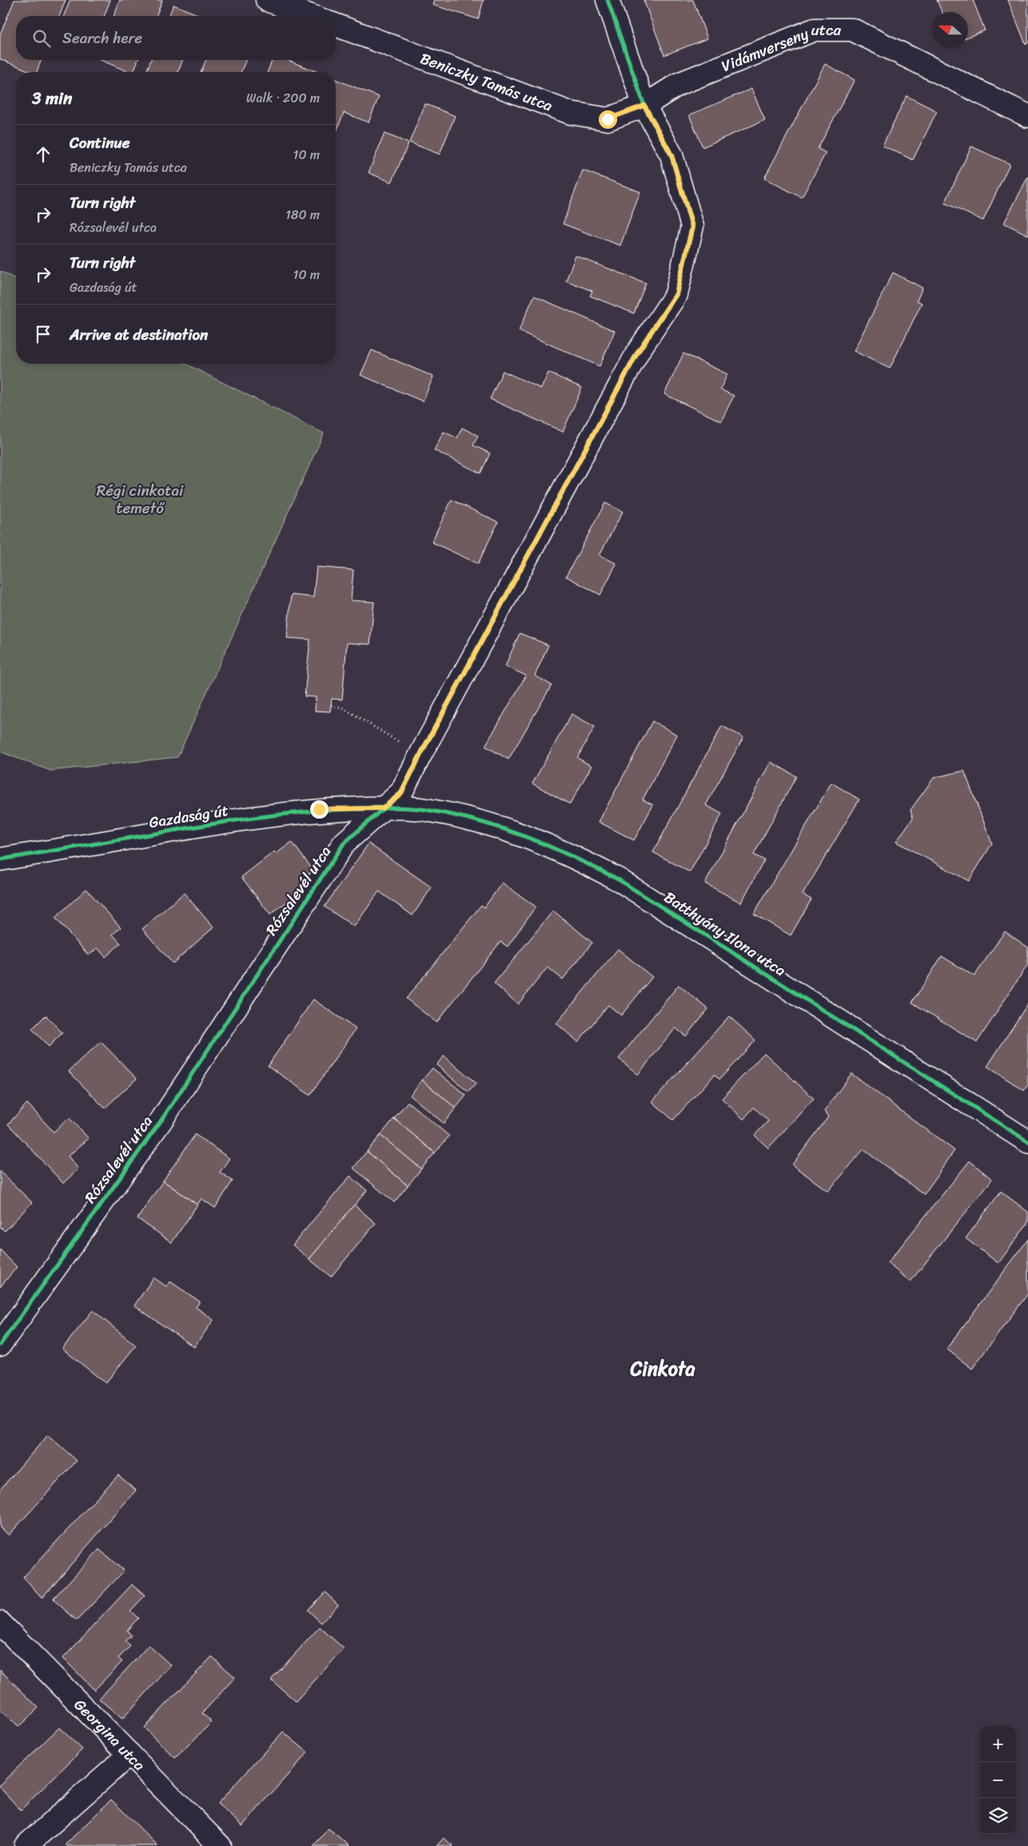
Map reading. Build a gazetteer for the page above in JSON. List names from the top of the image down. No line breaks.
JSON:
{"streets":{"street":["Vidámverseny utca","Beniczky Tamás utca","Gazdaság út","Rózsalevél utca","Batthyány Ilona utca","Georgina utca"]},"crossings":[["Vidámverseny utca","Beniczky Tamás utca"],["Vidámverseny utca","Rózsalevél utca"],["Beniczky Tamás utca","Rózsalevél utca"],["Gazdaság út","Rózsalevél utca"],["Gazdaság út","Batthyány Ilona utca"],["Rózsalevél utca","Batthyány Ilona utca"]],"districts":["Cinkota"],"parks":["Régi cinkotai temető"],"north":"left","page":{"search":"Search here","heading":["3 min","Walk · 200 m"],"list":[["Continue","Beniczky Tamás utca","10 m"],["Turn right","Rózsalevél utca","180 m"],["Turn right","Gazdaság út","10 m"],"Arrive at destination"],"map_buttons":["+","−"]}}
